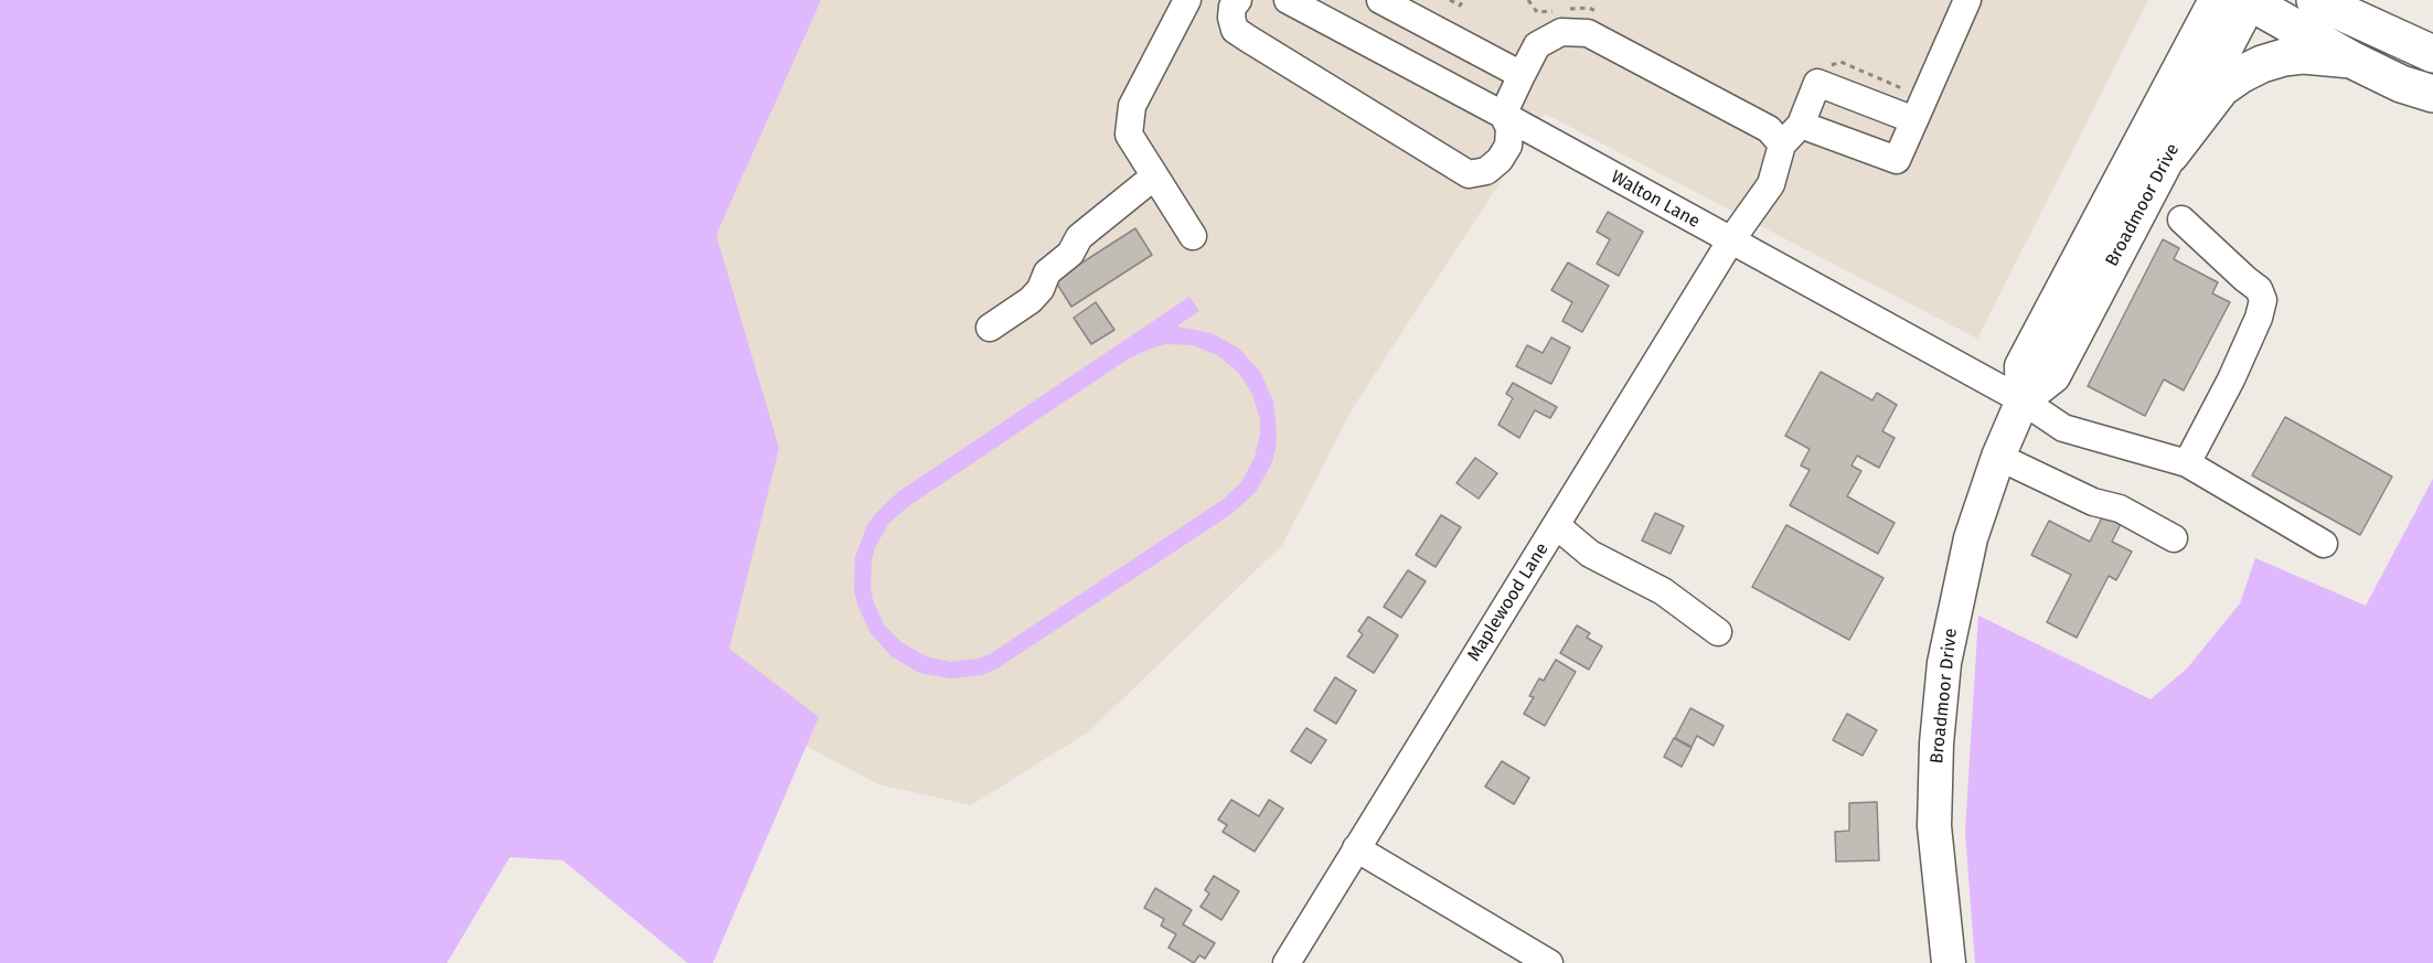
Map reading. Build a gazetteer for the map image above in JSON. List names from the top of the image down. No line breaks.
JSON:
{"streets":{"main road":["Broadmoor Drive"],"street":["Walton Lane","Maplewood Lane"]},"crossings":[["Walton Lane","Broadmoor Drive"],["Walton Lane","Maplewood Lane"]]}
